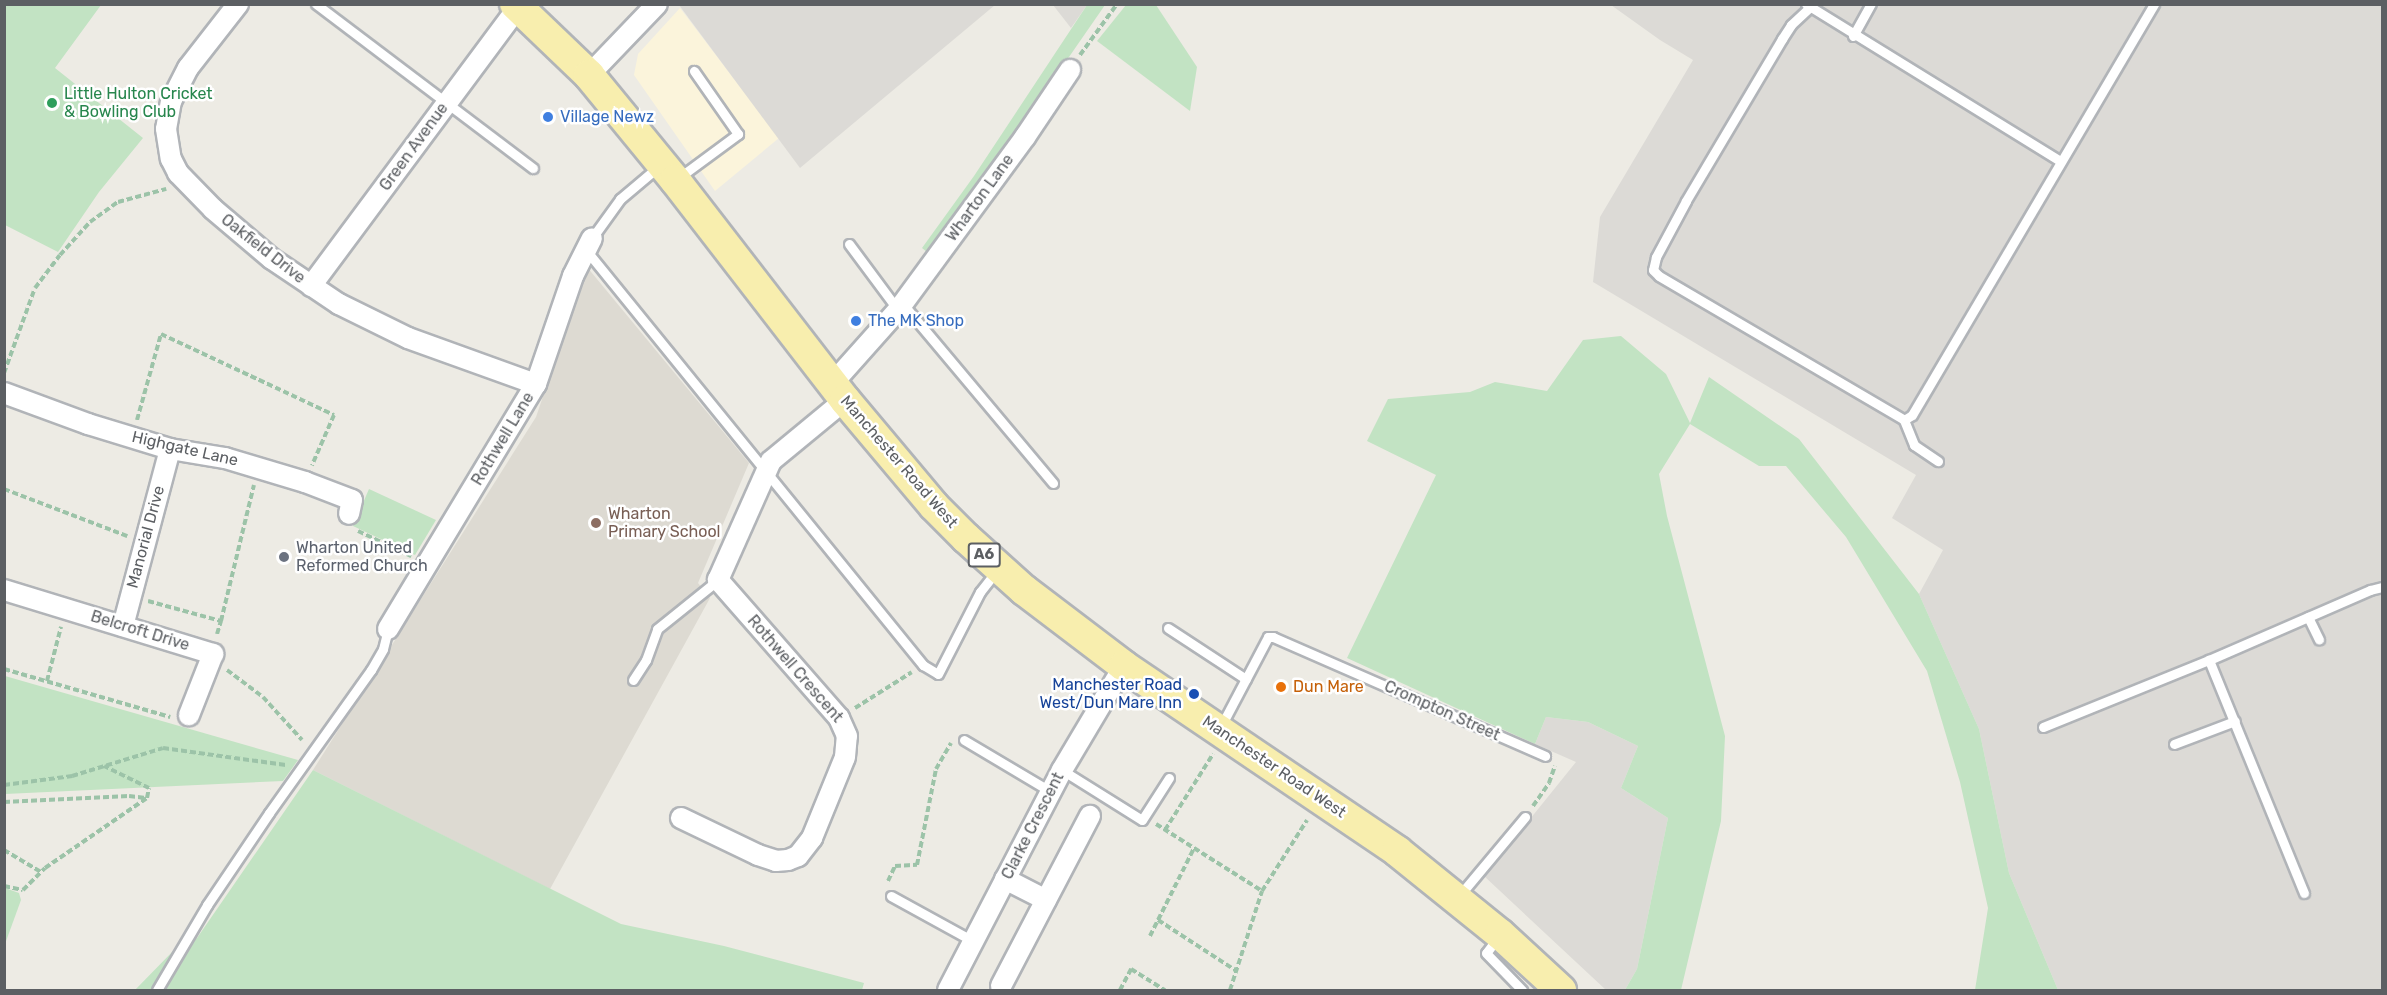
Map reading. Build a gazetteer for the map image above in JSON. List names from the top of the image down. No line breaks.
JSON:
{"streets":{"main road":["Manchester Road West","A6"],"street":["Green Avenue","Wharton Lane","Oakfield Drive","Rothwell Lane","Highgate Lane","Manorial Drive","Belcroft Drive","Rothwell Crescent","Clarke Crescent"],"lane":["Crompton Street"]},"crossings":[["Green Avenue","Oakfield Drive"],["Green Avenue","Manchester Road West"],["Wharton Lane","Manchester Road West"],["Oakfield Drive","Rothwell Lane"],["Highgate Lane","Manorial Drive"],["Manchester Road West","Crompton Street"],["Manchester Road West","Clarke Crescent"],["Manorial Drive","Belcroft Drive"]],"places":["Little Hulton Cricket & Bowling Club","Village Newz","The MK Shop","Wharton Primary School","Wharton United Reformed Church","Dun Mare","Manchester Road West/Dun Mare Inn"]}
